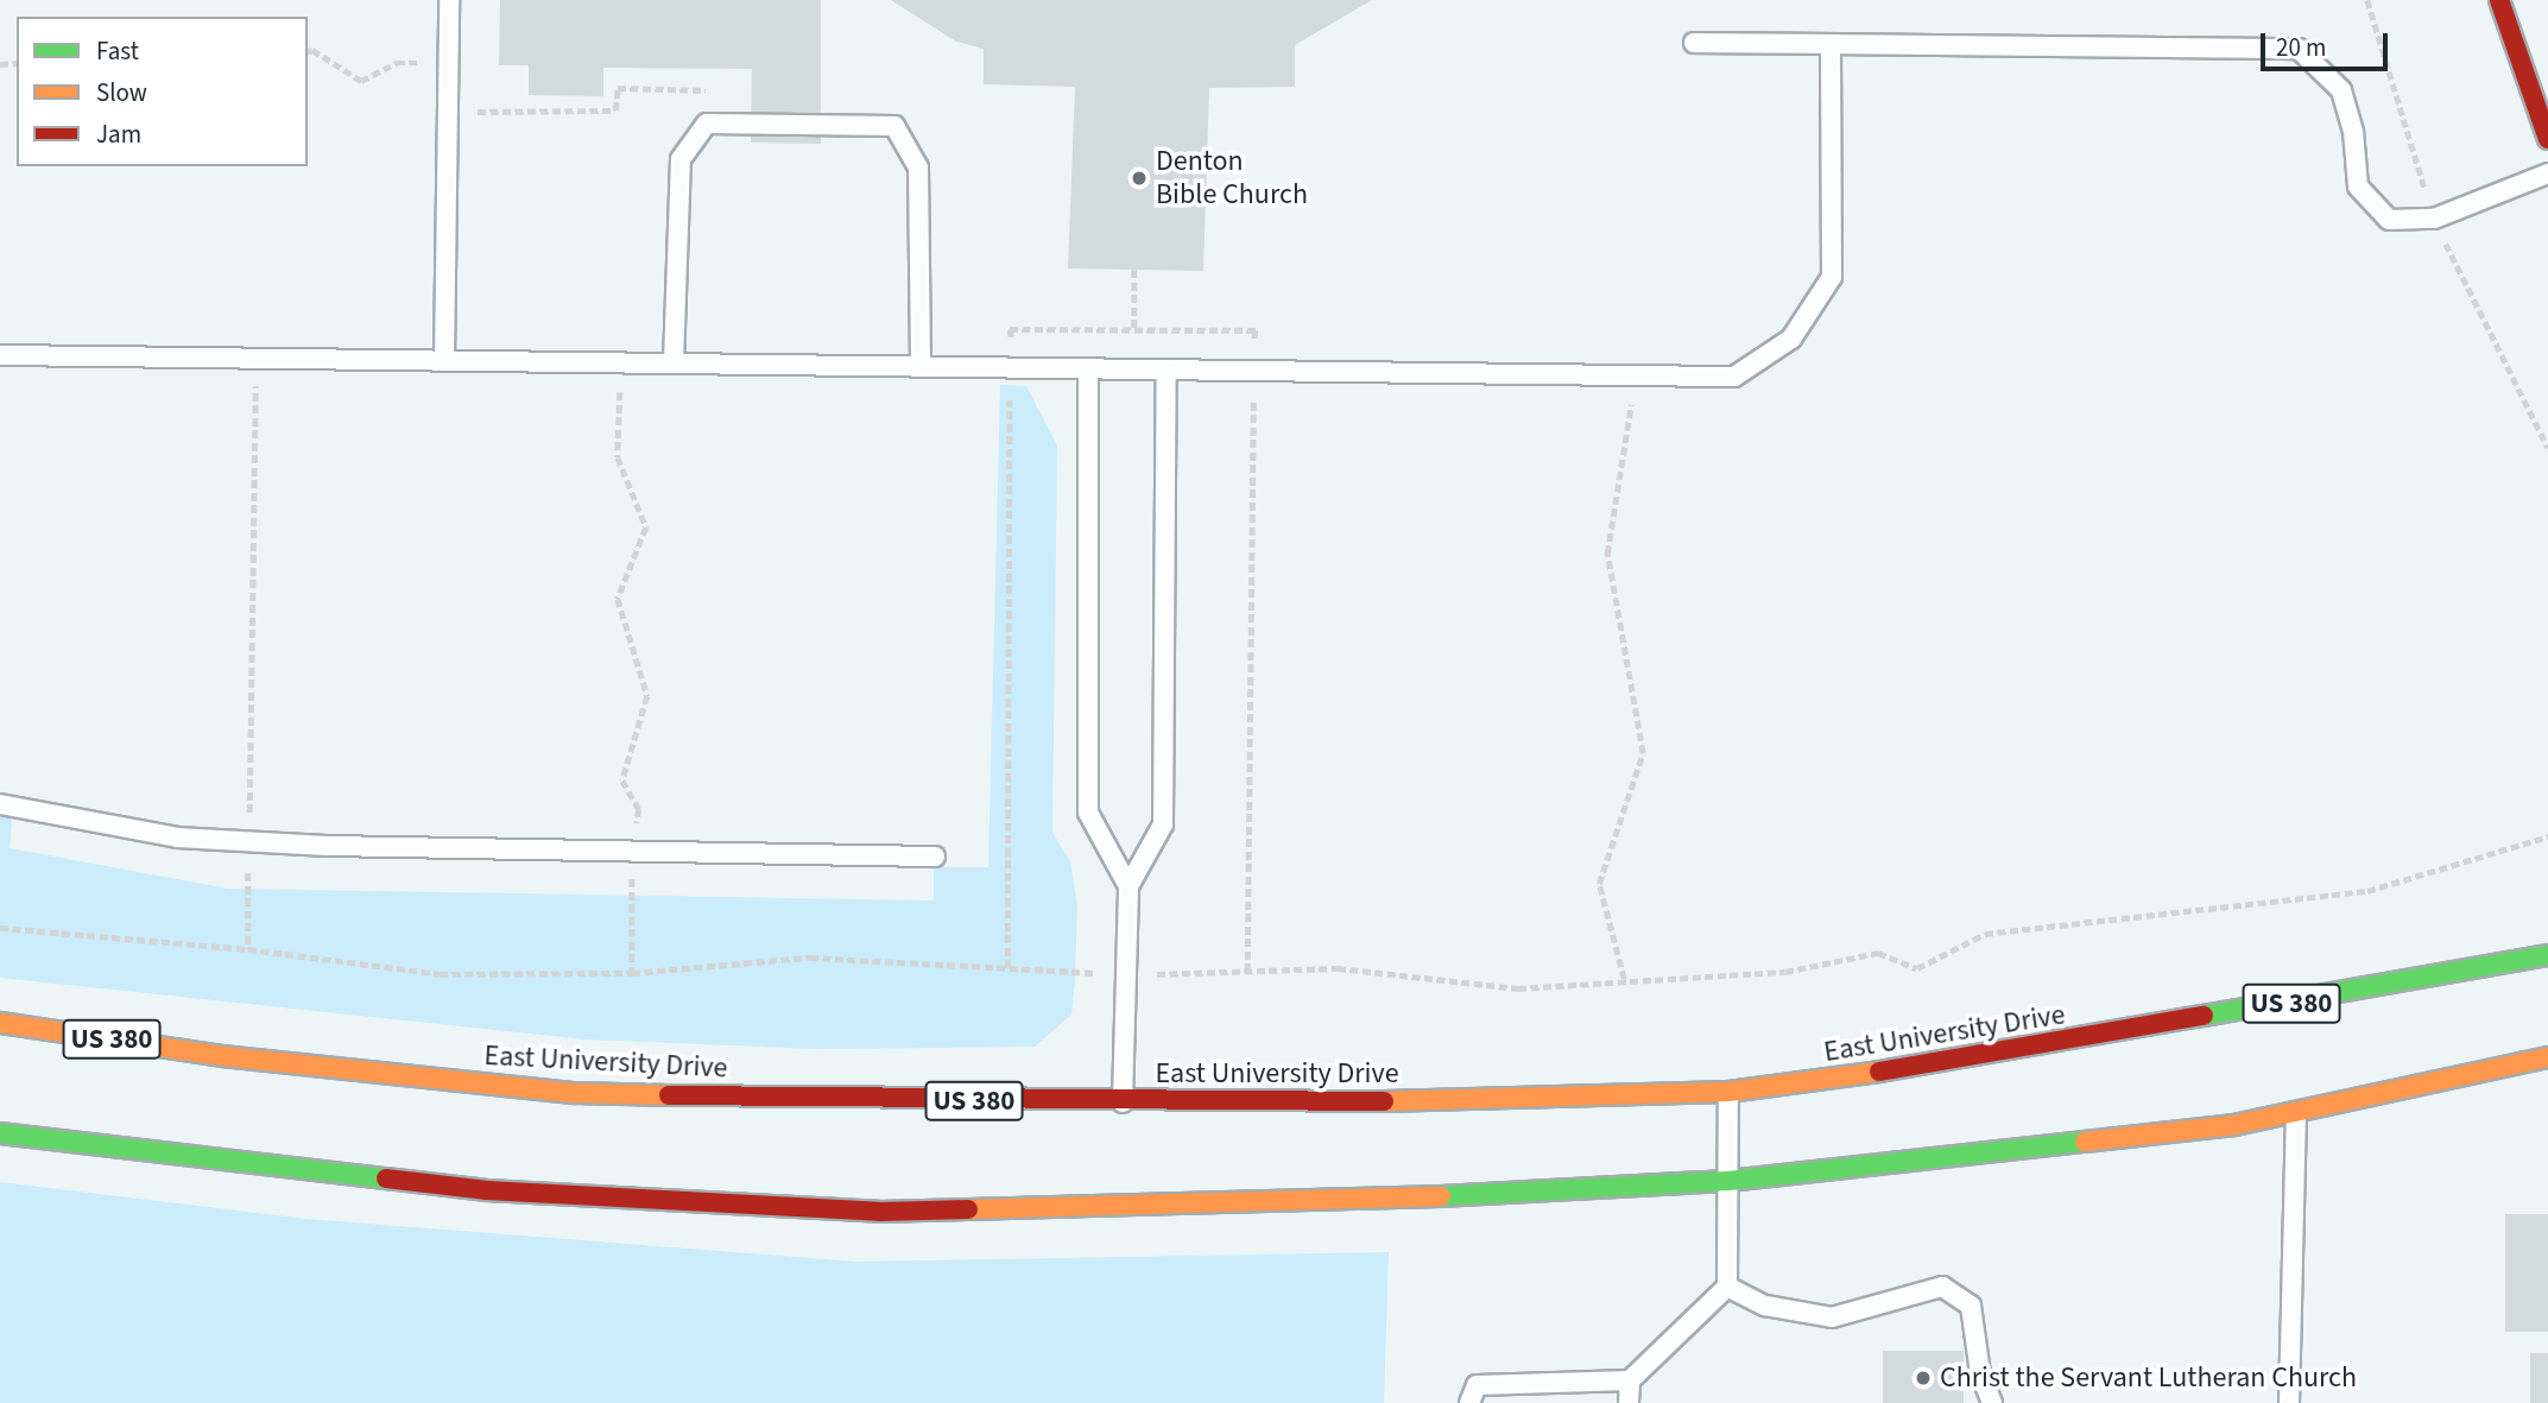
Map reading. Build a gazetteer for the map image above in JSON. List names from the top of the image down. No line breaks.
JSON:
{"streets":{"main road":["US 380","East University Drive"]},"places":["Denton Bible Church","Christ the Servant Lutheran Church"],"legend":["Fast","Slow","Jam"],"scale_bar":"20 m"}
